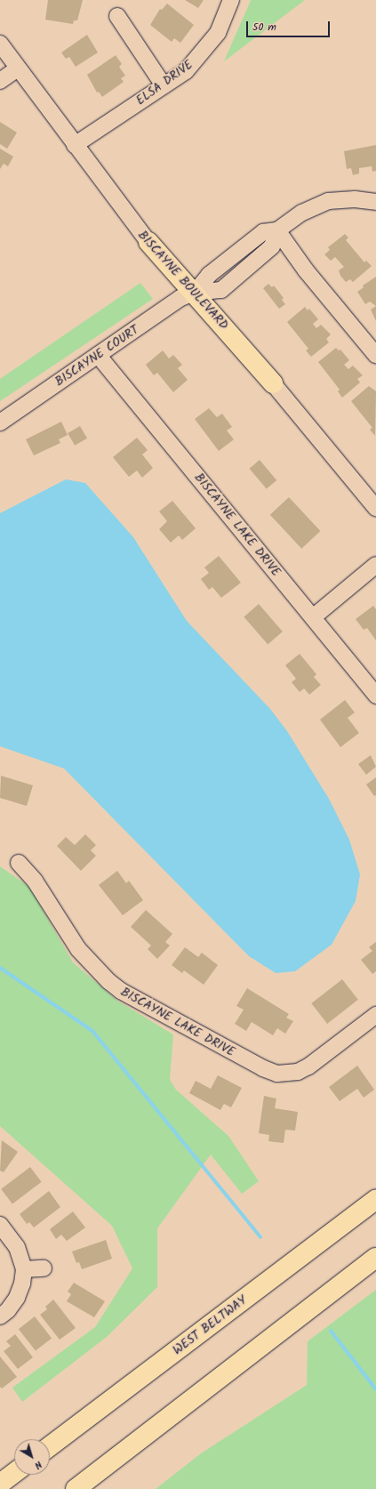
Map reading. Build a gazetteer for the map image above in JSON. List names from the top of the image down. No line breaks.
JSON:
{"streets":{"main road":["BISCAYNE BOULEVARD","WEST BELTWAY"],"street":["ELSA DRIVE","BISCAYNE COURT","BISCAYNE LAKE DRIVE"]},"crossings":[["ELSA DRIVE","BISCAYNE BOULEVARD"],["BISCAYNE BOULEVARD","BISCAYNE COURT"],["BISCAYNE COURT","BISCAYNE LAKE DRIVE"]],"scale_bar":"50 m","north":"bottom right"}
